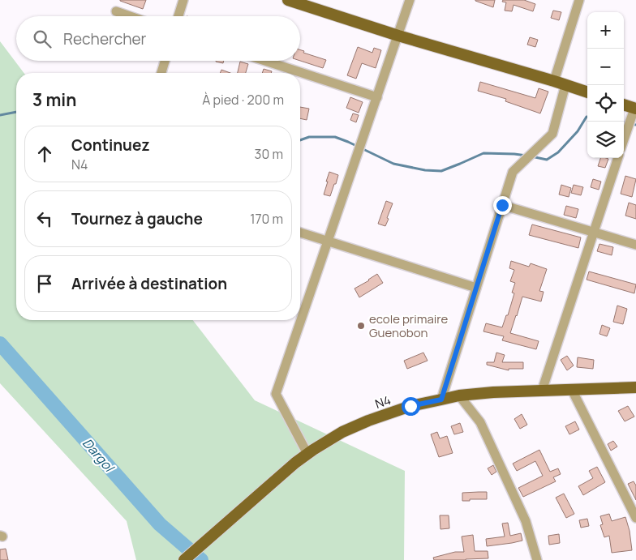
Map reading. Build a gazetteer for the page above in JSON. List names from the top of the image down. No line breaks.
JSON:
{"streets":{"main road":["N4"]},"water":["Dargol"],"places":["ecole primaire Guenobon"],"page":{"map_buttons":["+","−"],"search":"Rechercher","heading":["3 min","À pied · 200 m"],"list":[["Continuez","N4","30 m"],["Tournez à gauche","170 m"],"Arrivée à destination"]}}
